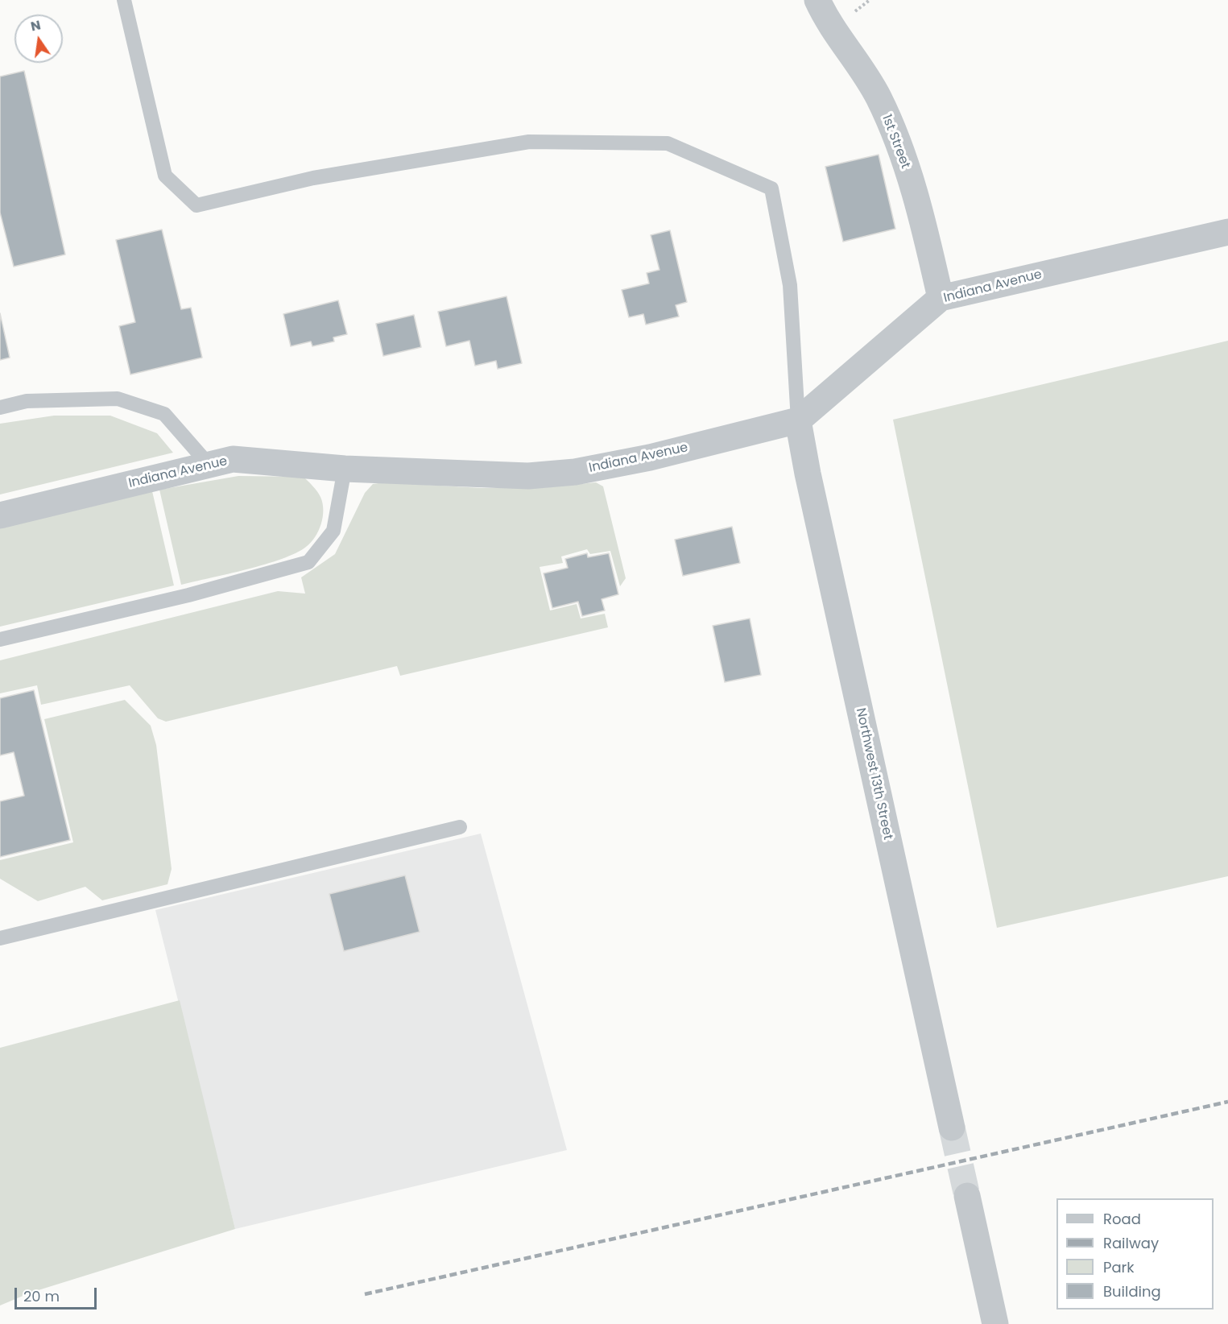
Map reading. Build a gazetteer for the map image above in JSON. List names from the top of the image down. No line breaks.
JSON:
{"streets":{"street":["1st Street","Indiana Avenue","Northwest 13th Street"]},"crossings":[["1st Street","Indiana Avenue"],["Indiana Avenue","Northwest 13th Street"]],"legend":["Road","Railway","Park","Building"],"scale_bar":"20 m","north":"top"}
